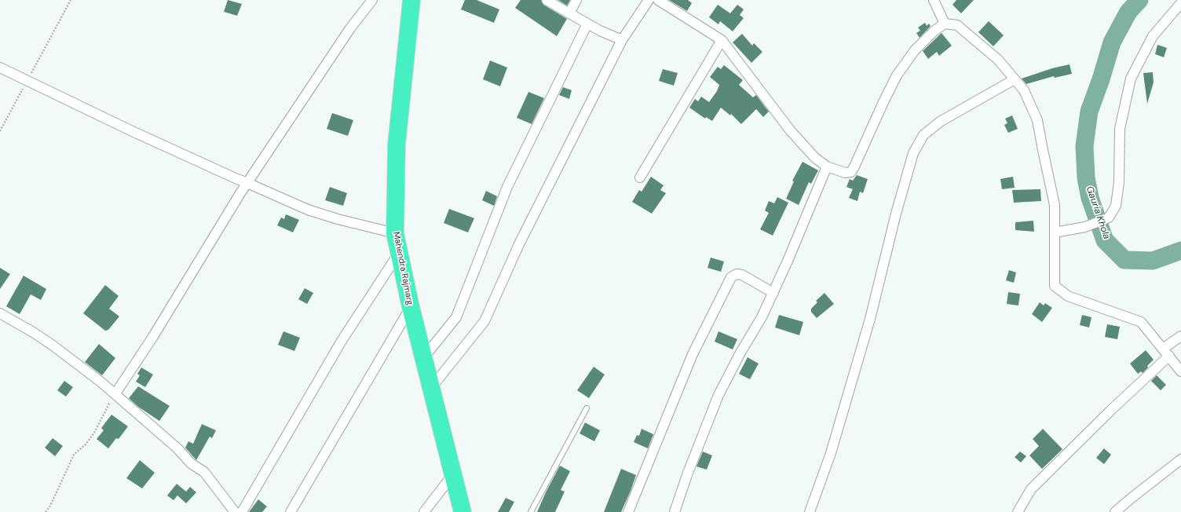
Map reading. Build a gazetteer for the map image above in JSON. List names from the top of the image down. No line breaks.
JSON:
{"streets":{"highway":["Mahendra Rajmarg"]},"water":["Gauria Khola"]}
